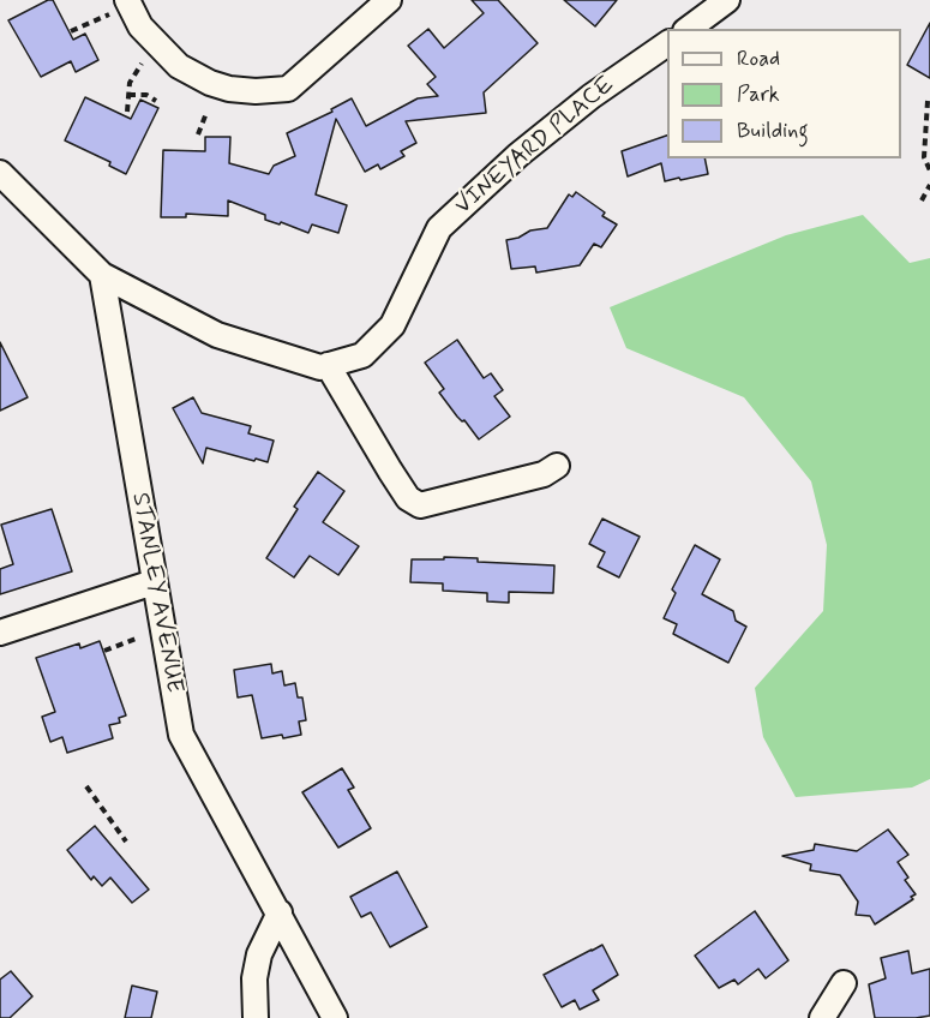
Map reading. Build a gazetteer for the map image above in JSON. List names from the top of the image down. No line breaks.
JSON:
{"streets":{"street":["VINEYARD PLACE","STANLEY AVENUE"]},"crossings":[["VINEYARD PLACE","STANLEY AVENUE"]],"legend":["Road","Park","Building"]}
